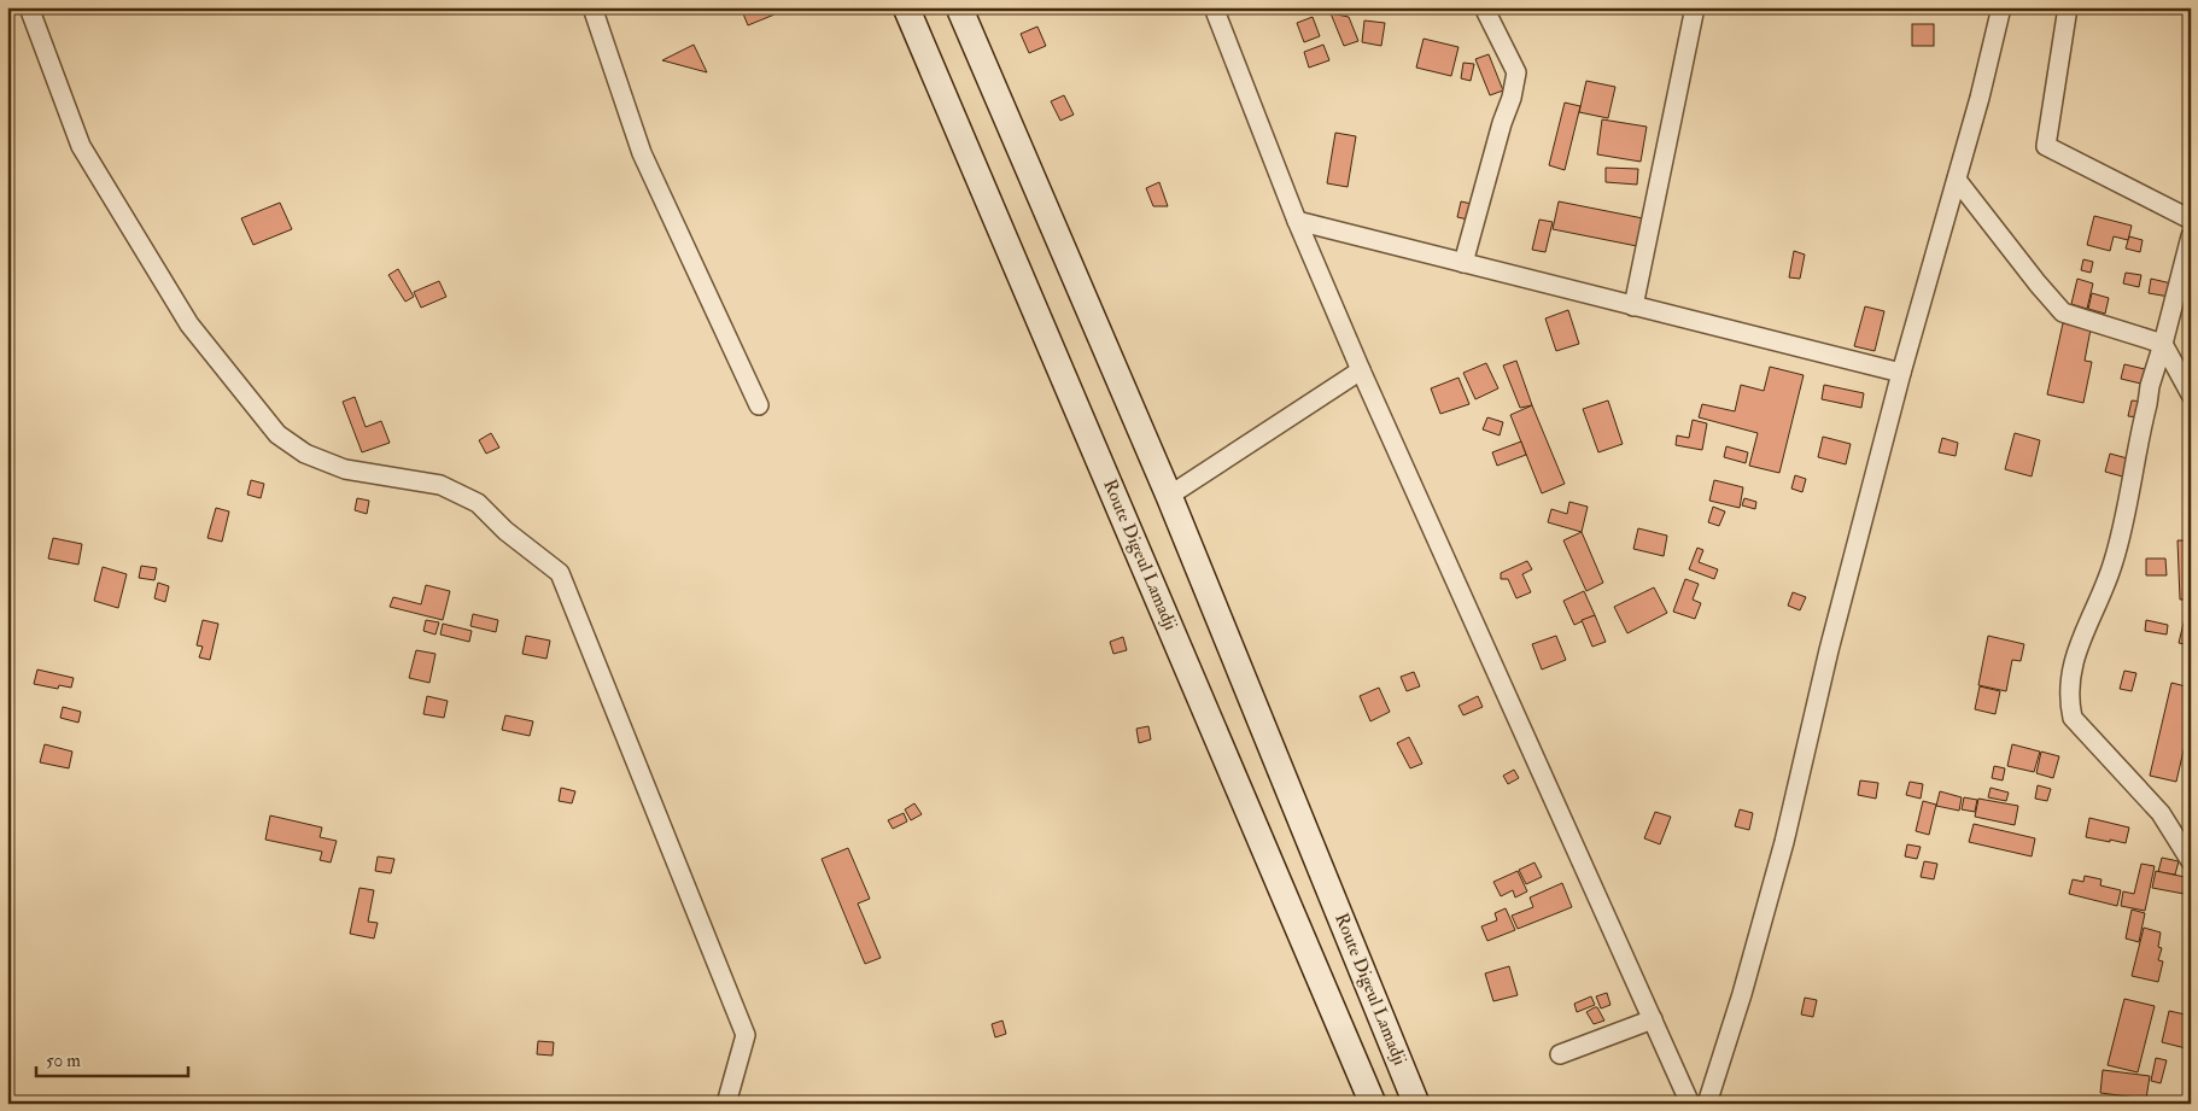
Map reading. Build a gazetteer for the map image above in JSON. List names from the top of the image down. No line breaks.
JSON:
{"streets":{"main road":["Route Digeul Lamadji"]},"scale_bar":"50 m"}
